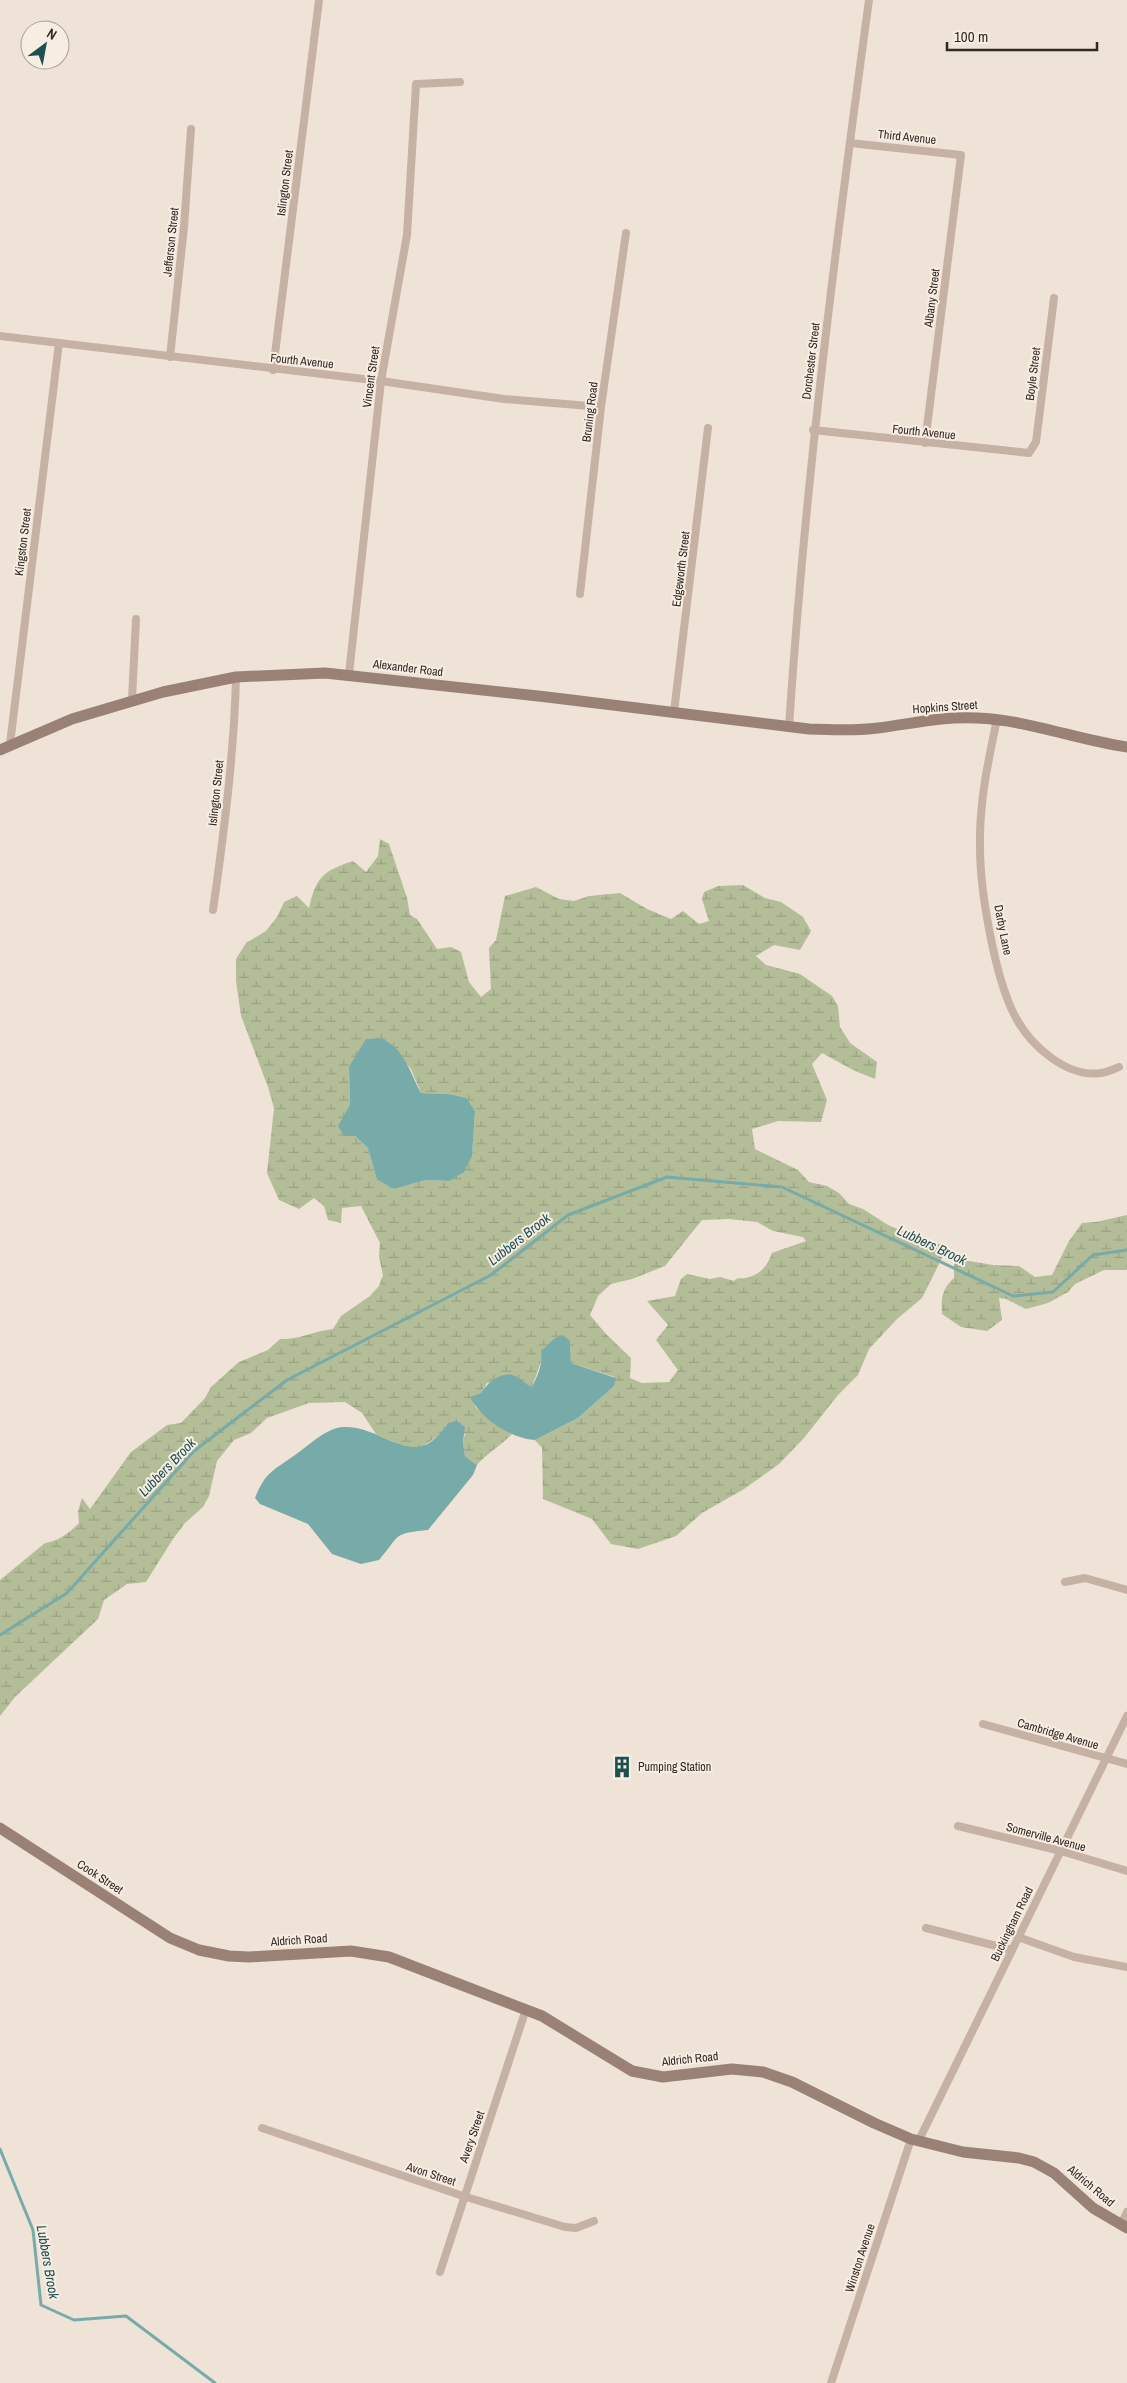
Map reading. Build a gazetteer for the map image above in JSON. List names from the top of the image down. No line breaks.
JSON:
{"streets":{"street":["Third Avenue","Islington Street","Jefferson Street","Albany Street","Fourth Avenue","Dorchester Street","Boyle Street","Vincent Street","Bruning Road","Kingston Street","Edgeworth Street","Alexander Road","Hopkins Street","Darby Lane","Cambridge Avenue","Somerville Avenue","Cook Street","Buckingham Road","Aldrich Road","Avery Street","Avon Street","Winston Avenue"]},"crossings":[["Third Avenue","Albany Street"],["Third Avenue","Dorchester Street"],["Islington Street","Fourth Avenue"],["Islington Street","Alexander Road"],["Jefferson Street","Fourth Avenue"],["Albany Street","Fourth Avenue"],["Fourth Avenue","Dorchester Street"],["Fourth Avenue","Boyle Street"],["Fourth Avenue","Vincent Street"],["Fourth Avenue","Bruning Road"],["Fourth Avenue","Kingston Street"],["Dorchester Street","Alexander Road"],["Vincent Street","Alexander Road"],["Kingston Street","Alexander Road"],["Edgeworth Street","Alexander Road"],["Alexander Road","Hopkins Street"],["Hopkins Street","Darby Lane"],["Cambridge Avenue","Buckingham Road"],["Somerville Avenue","Buckingham Road"],["Cook Street","Aldrich Road"],["Buckingham Road","Aldrich Road"],["Buckingham Road","Winston Avenue"],["Aldrich Road","Avery Street"],["Aldrich Road","Winston Avenue"],["Avery Street","Avon Street"]],"water":["Lubbers Brook"],"places":{"building":["Pumping Station"]},"scale_bar":"100 m","north":"top right"}
